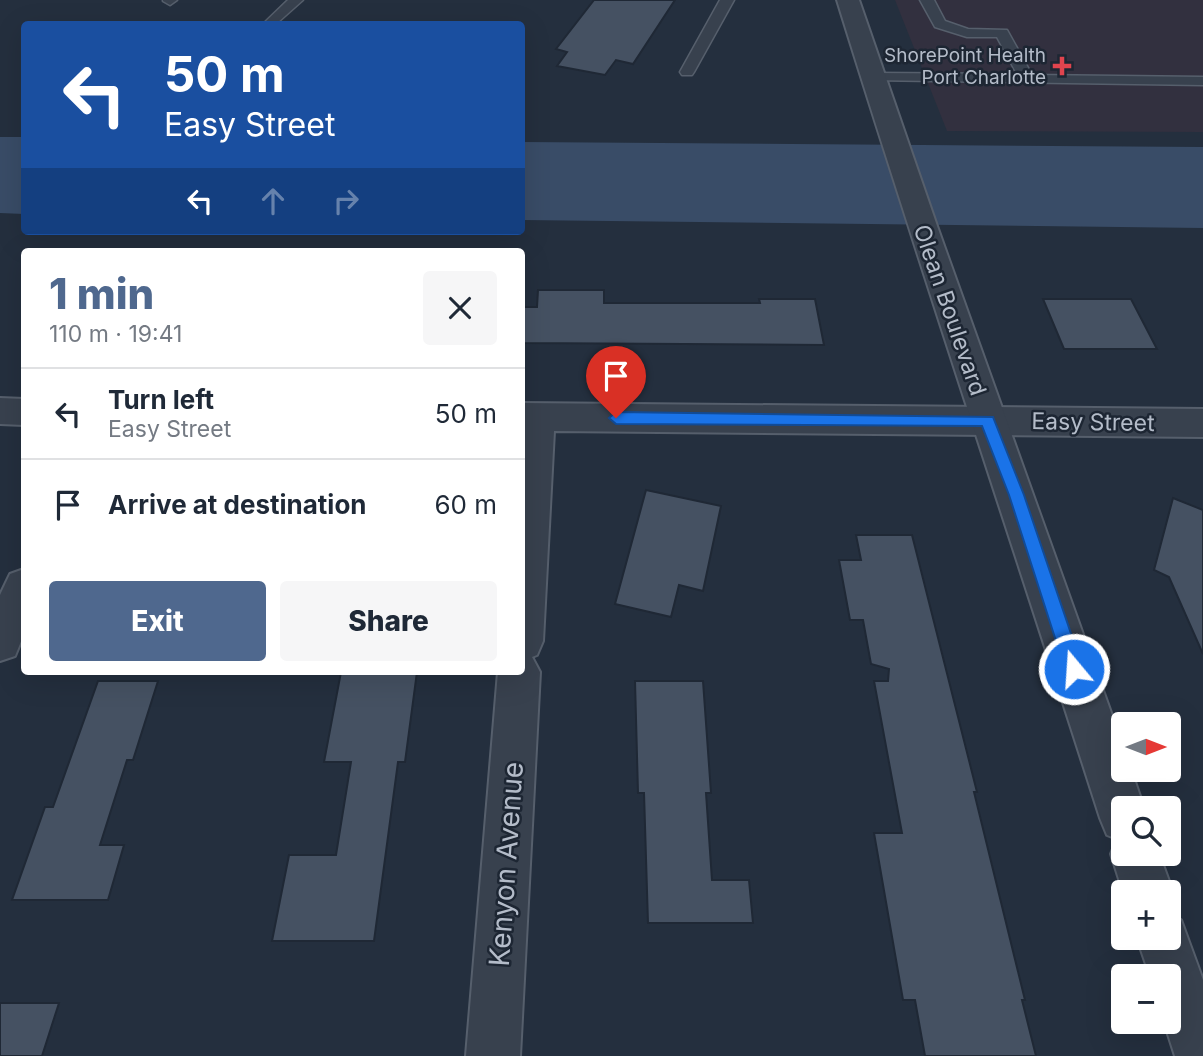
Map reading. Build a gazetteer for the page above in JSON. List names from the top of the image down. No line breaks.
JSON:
{"streets":{"street":["Olean Boulevard","Easy Street","Kenyon Avenue"]},"crossings":[["Olean Boulevard","Easy Street"]],"places":{"health":["ShorePoint Health Port Charlotte"]},"north":"right","page":{"turn":["50 m","Easy Street"],"heading":["1 min","110 m · 19:41"],"list":[{"name":"Turn left","note":"Easy Street","value":"50 m"},{"name":"Arrive at destination","value":"60 m"}],"buttons":["Exit","Share"],"map_buttons":["+","−"]}}
